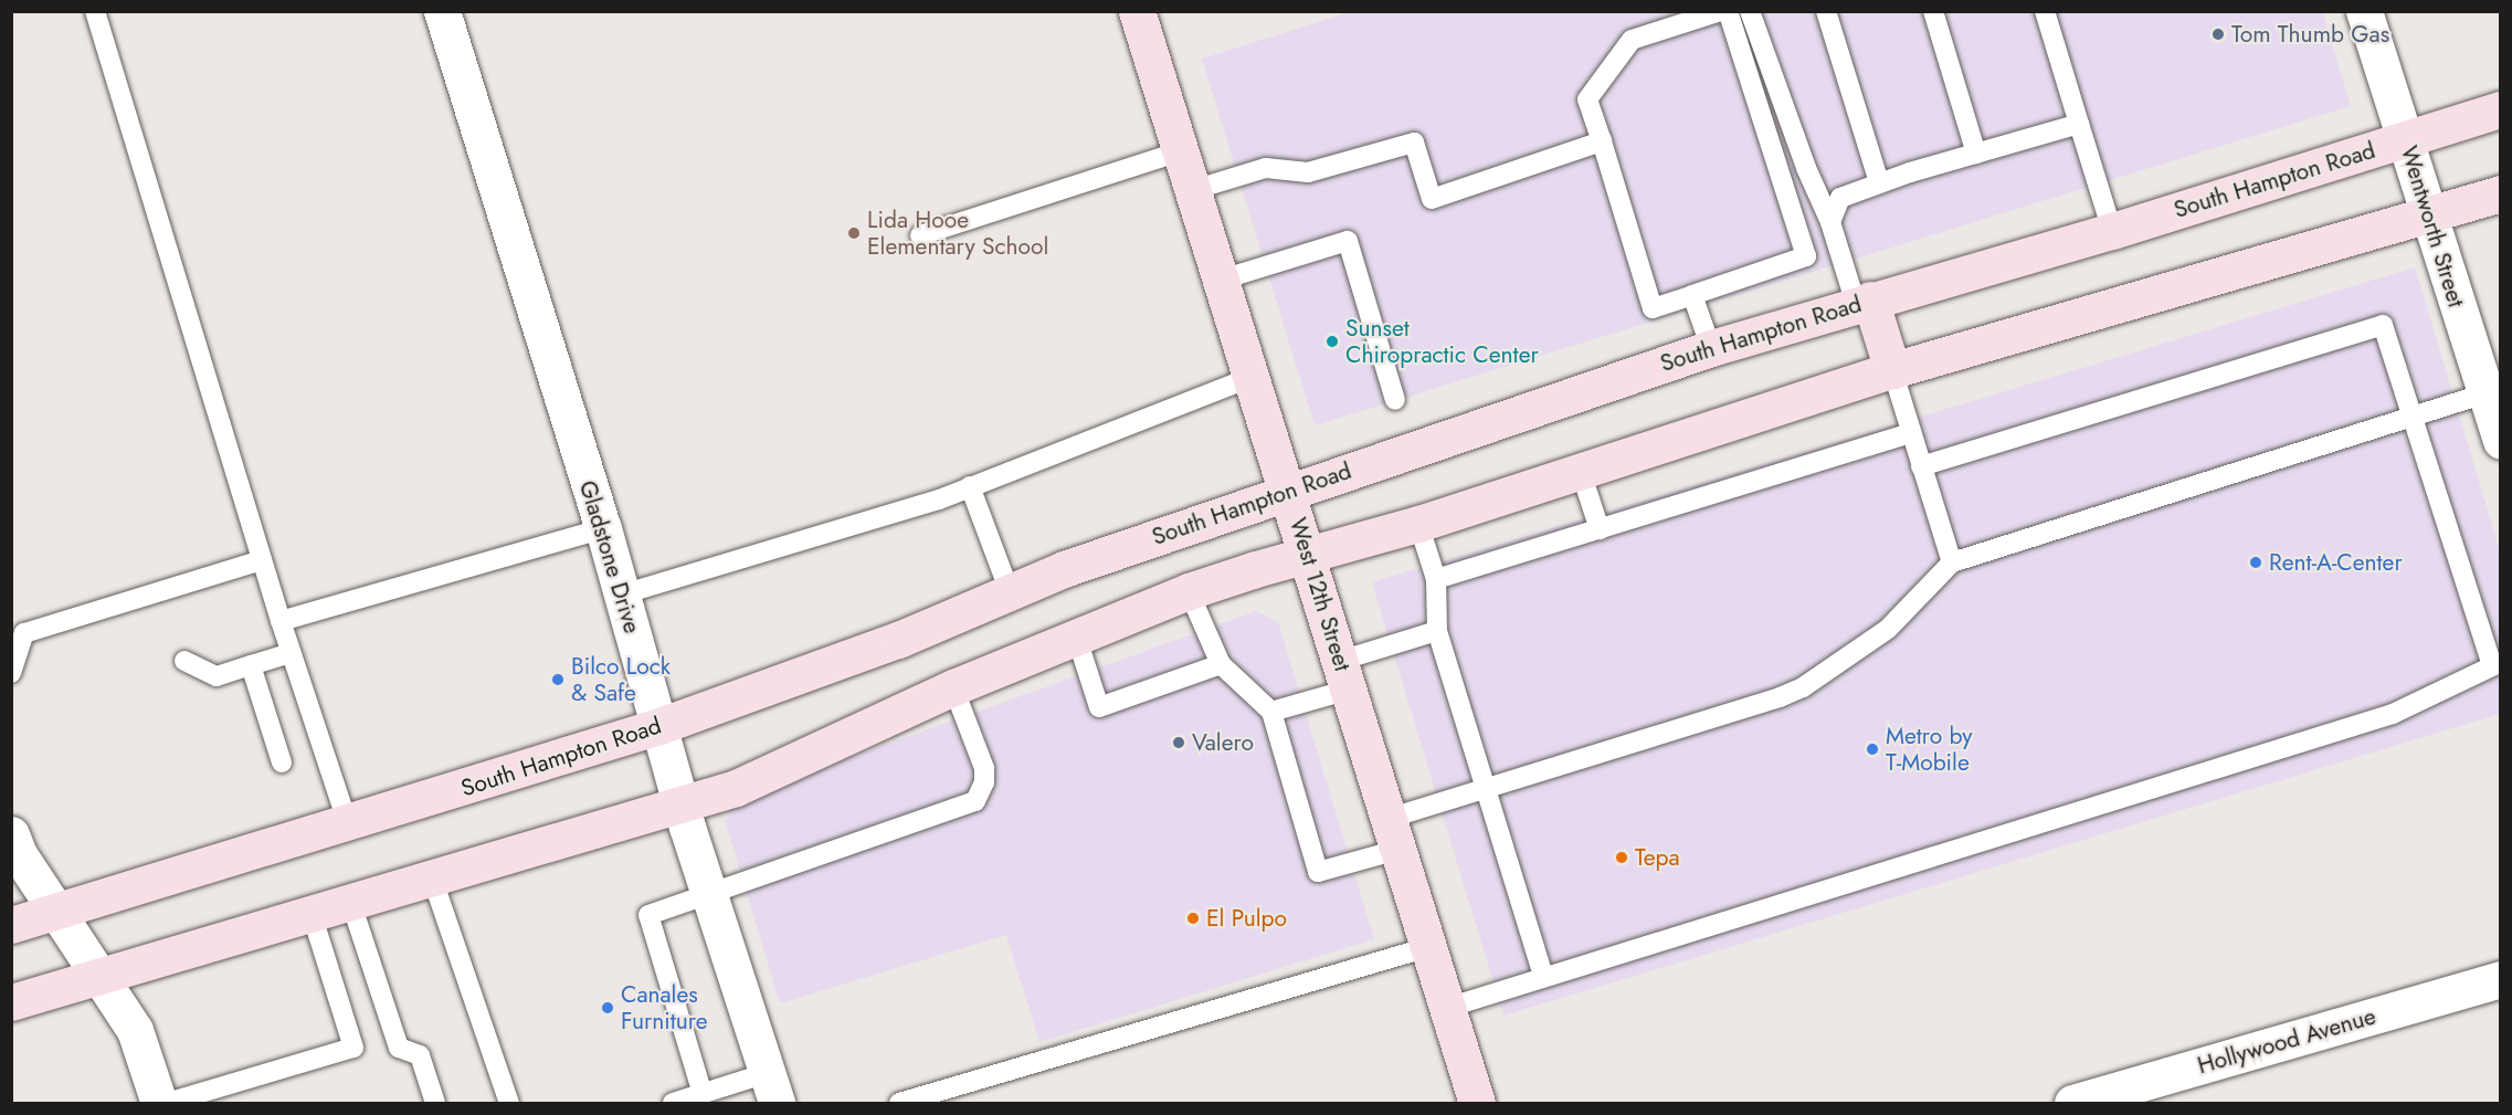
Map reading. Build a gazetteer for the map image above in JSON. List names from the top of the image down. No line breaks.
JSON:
{"streets":{"main road":["South Hampton Road","West 12th Street"],"street":["Wentworth Street","Gladstone Drive","Hollywood Avenue"]},"crossings":[["South Hampton Road","Wentworth Street"],["South Hampton Road","Gladstone Drive"],["South Hampton Road","West 12th Street"]],"places":["Tom Thumb Gas","Lida Hooe Elementary School","Sunset Chiropractic Center","Rent-A-Center","Bilco Lock & Safe","Valero","Metro by T-Mobile","Tepa","El Pulpo","Canales Furniture"]}
